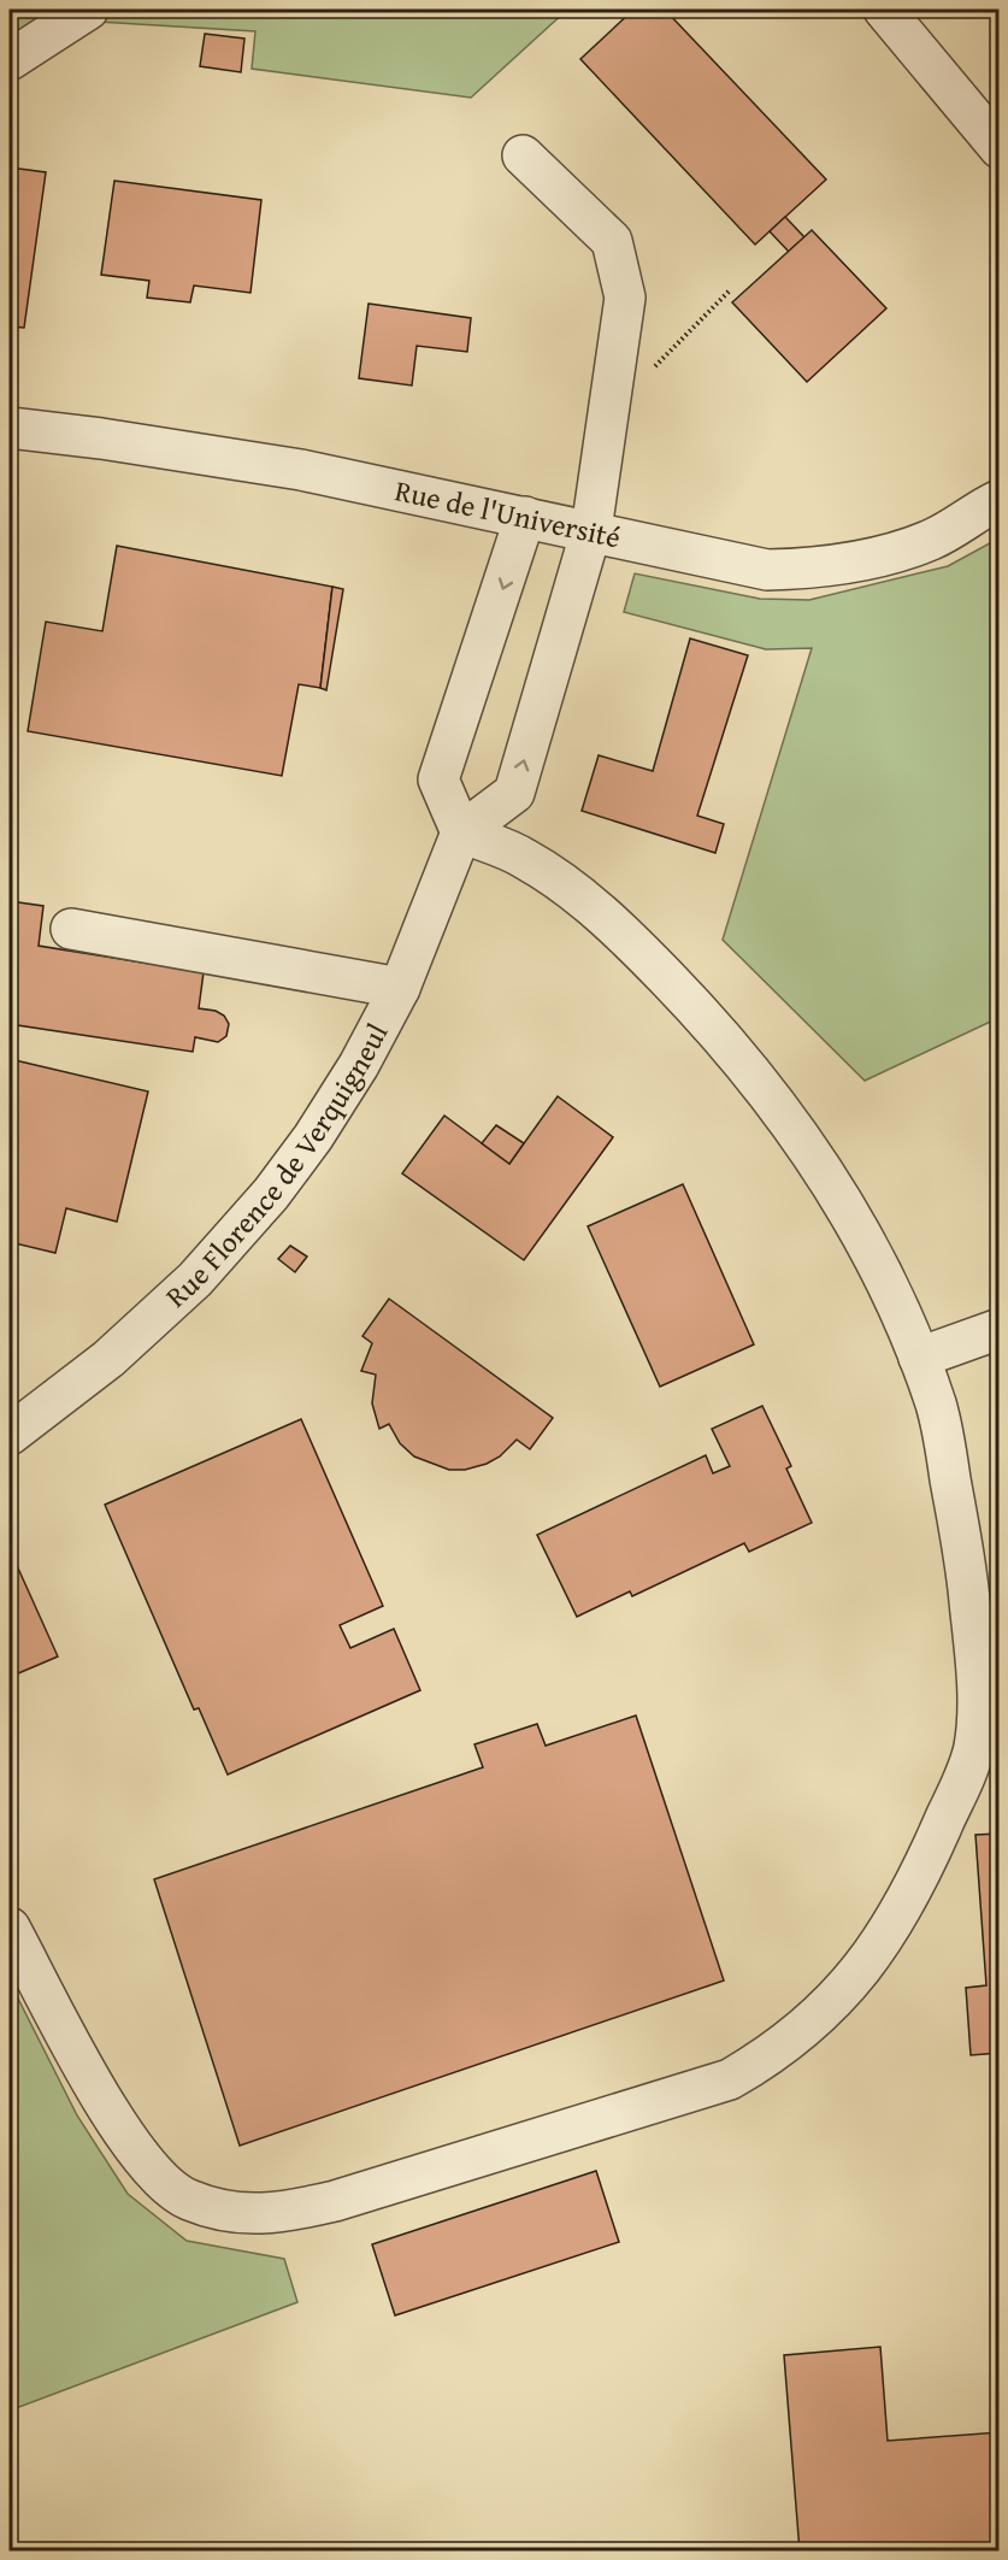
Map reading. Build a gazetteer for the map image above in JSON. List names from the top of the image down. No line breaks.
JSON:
{"streets":{"street":["Rue de l'Université","Rue Florence de Verquigneul"]}}
